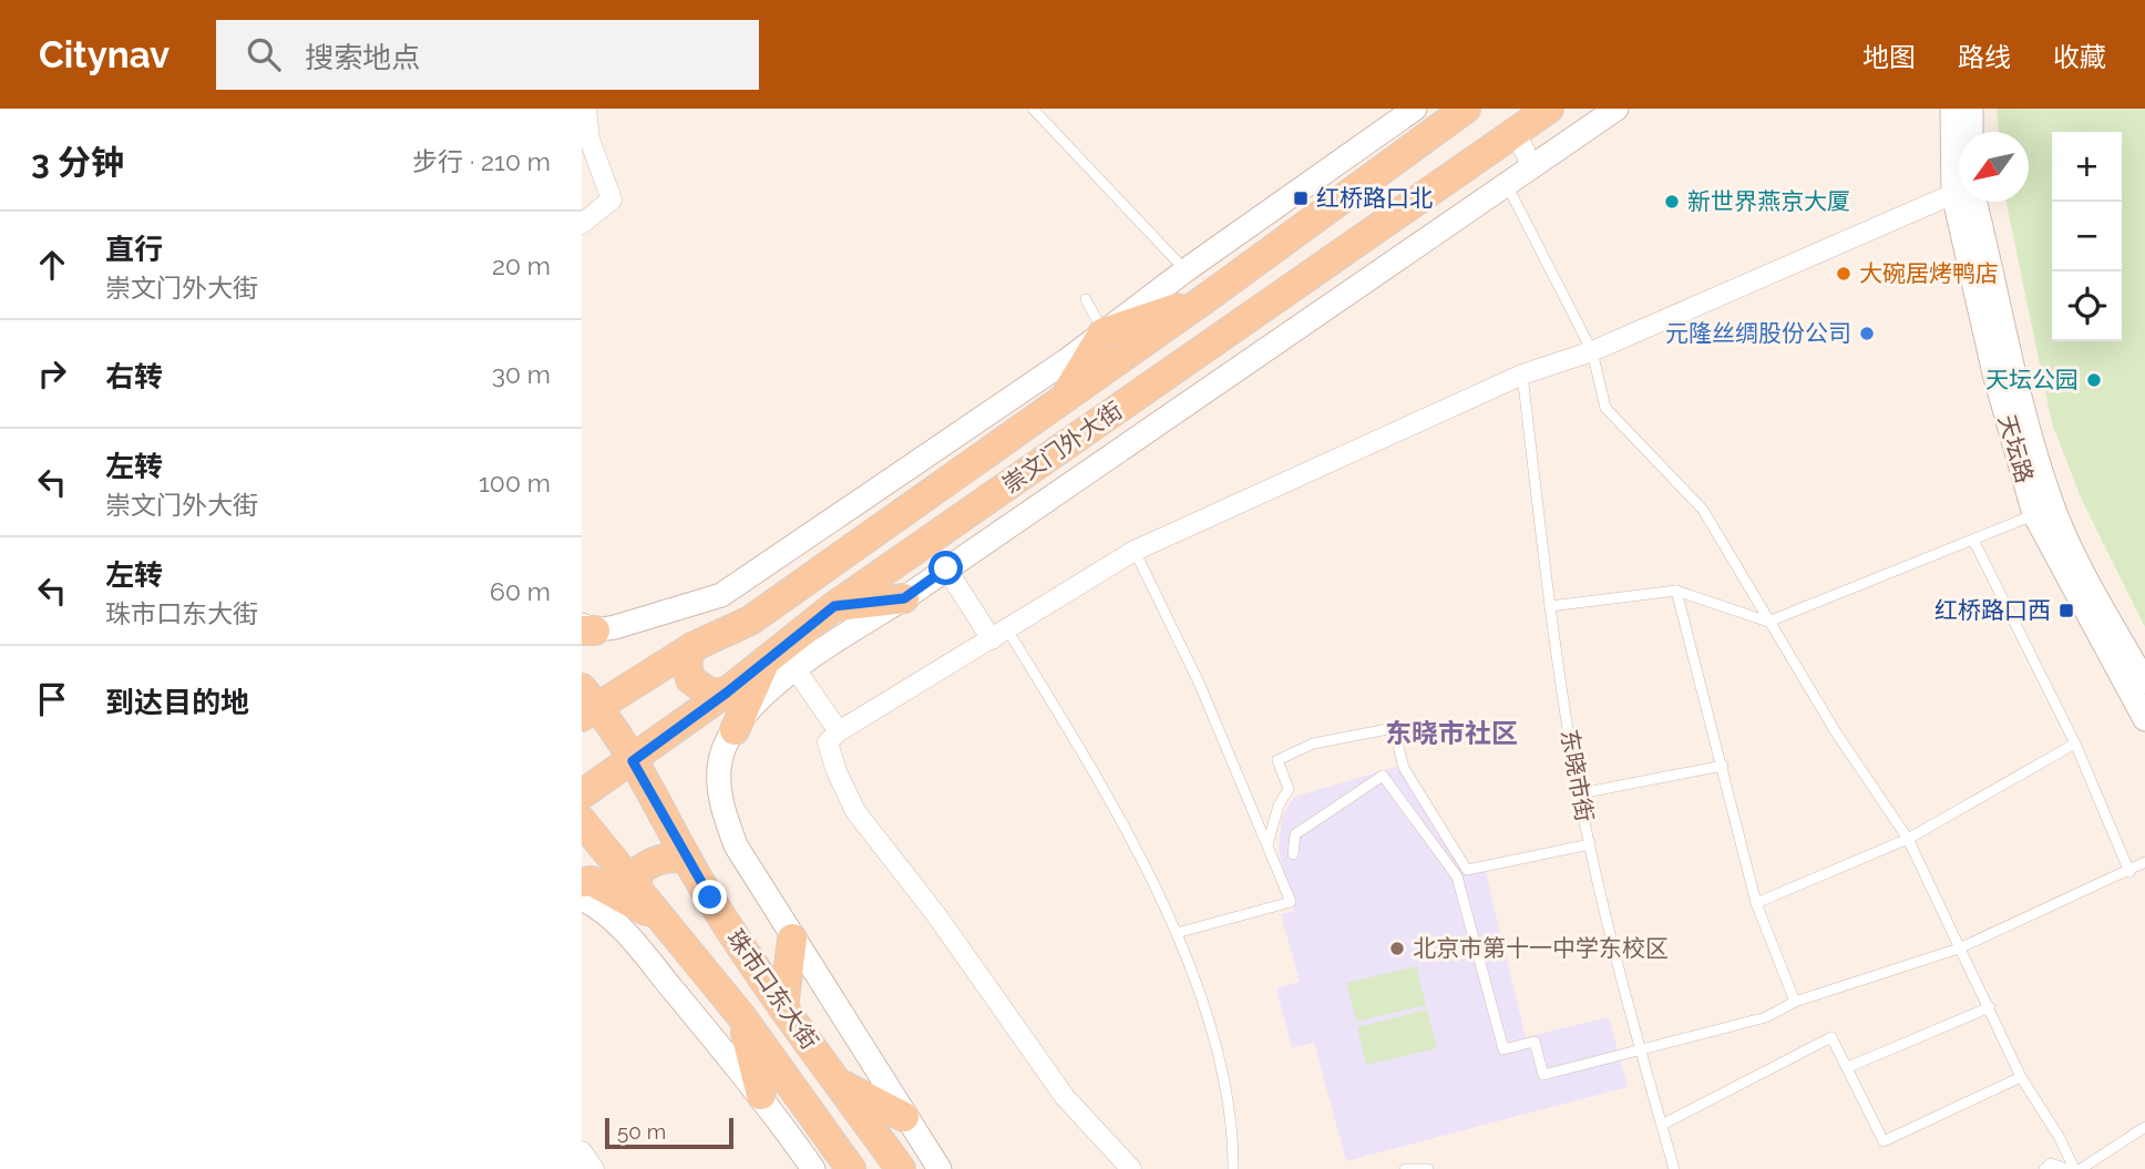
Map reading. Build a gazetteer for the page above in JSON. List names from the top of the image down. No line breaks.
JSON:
{"streets":{"main road":["崇文门外大街","珠市口东大街"],"street":["天坛路"],"lane":["东晓市街"]},"crossings":[["崇文门外大街","珠市口东大街"]],"districts":["东晓市社区"],"places":{"transit":["红桥路口北","红桥路口西"],"other":["新世界燕京大厦","大碗居烤鸭店","元隆丝绸股份公司","天坛公园","北京市第十一中学东校区"]},"scale_bar":"50 m","north":"bottom left","page":{"header":"Citynav","search":"搜索地点","nav":["地图","路线","收藏"],"heading":["3 分钟","步行 · 210 m"],"map_buttons":["+","−"],"list":[["直行","崇文门外大街","20 m"],["右转","30 m"],["左转","崇文门外大街","100 m"],["左转","珠市口东大街","60 m"],"到达目的地"],"scale":"50 m"}}
